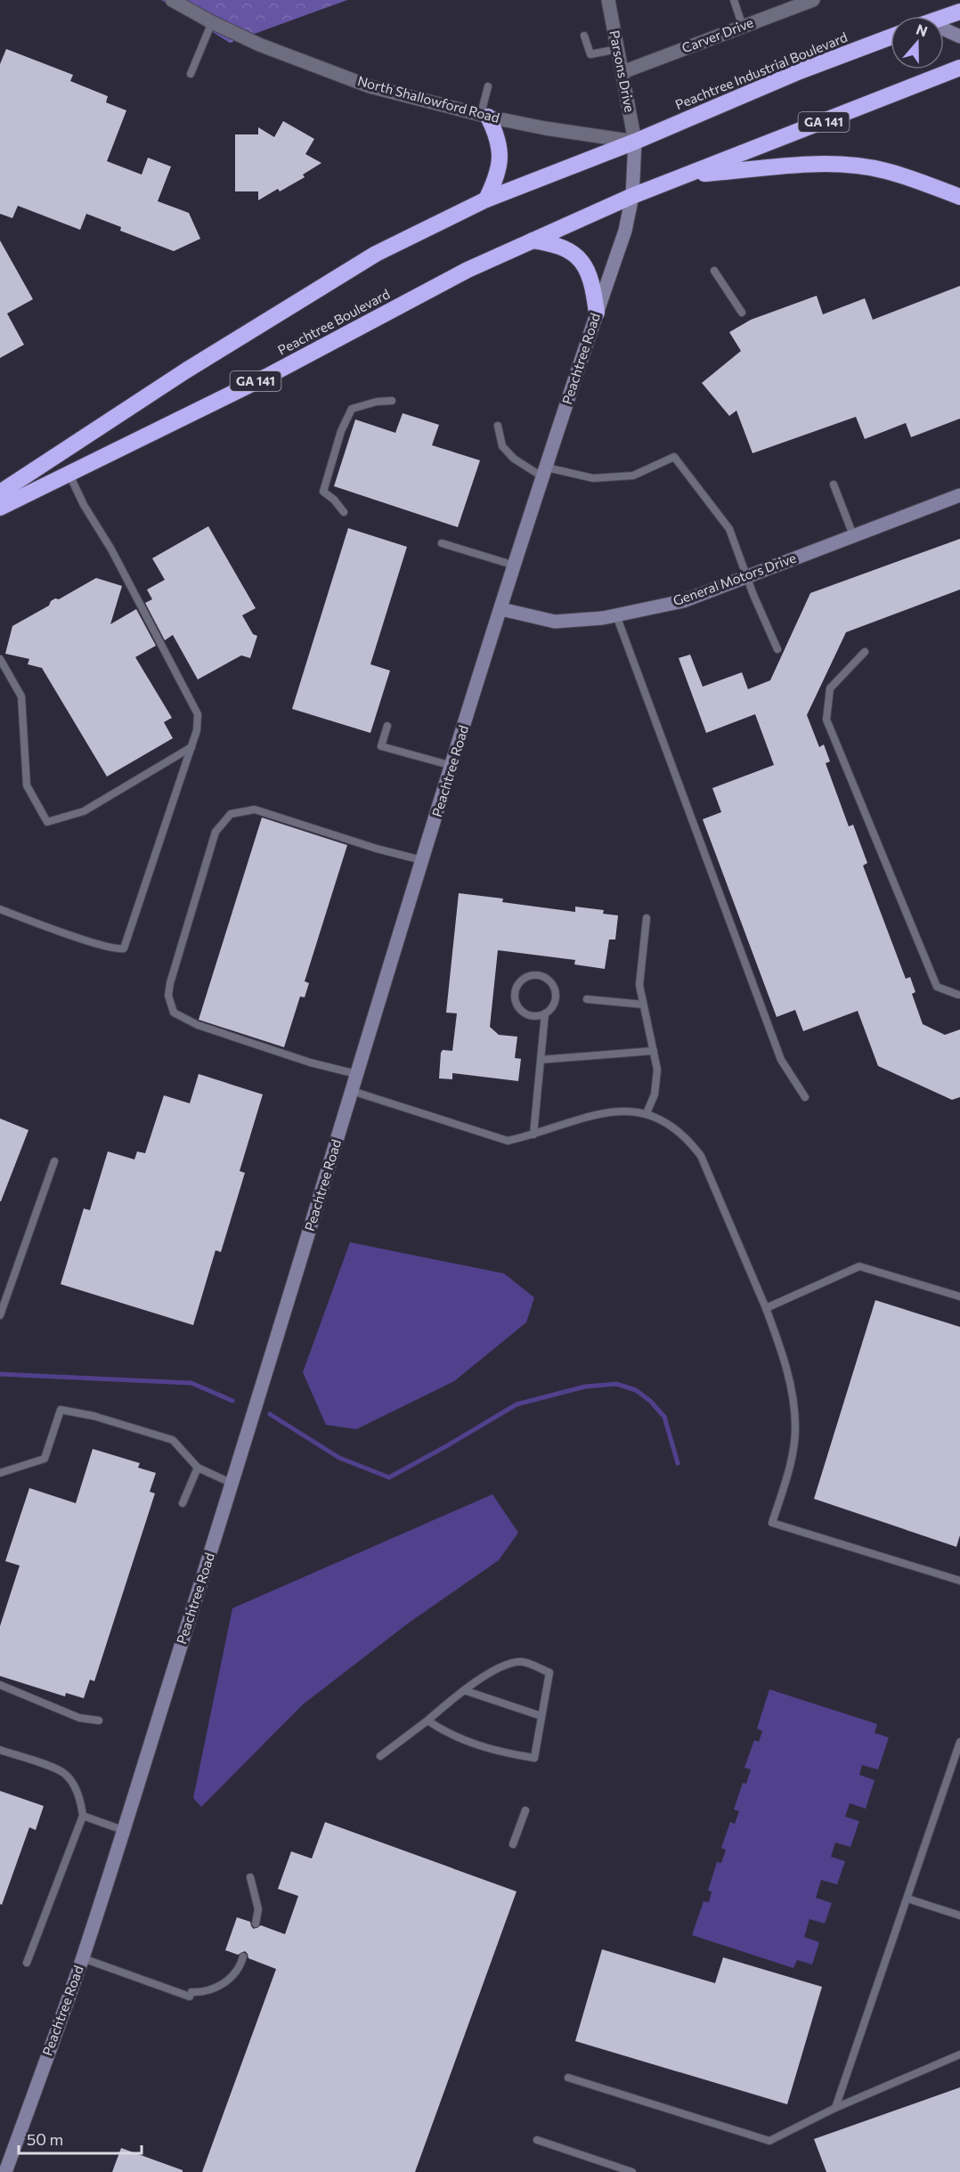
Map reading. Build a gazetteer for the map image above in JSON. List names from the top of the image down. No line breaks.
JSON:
{"streets":{"highway":["Peachtree Industrial Boulevard","GA 141","Peachtree Boulevard"],"street":["Carver Drive","Parsons Drive","North Shallowford Road","Peachtree Road","General Motors Drive"]},"crossings":[["Carver Drive","Parsons Drive"],["Parsons Drive","Peachtree Industrial Boulevard"],["Parsons Drive","North Shallowford Road"],["Parsons Drive","Peachtree Road"],["Peachtree Industrial Boulevard","North Shallowford Road"],["Peachtree Industrial Boulevard","Peachtree Road"],["North Shallowford Road","Peachtree Road"],["GA 141","Peachtree Boulevard"],["Peachtree Boulevard","Peachtree Road"],["Peachtree Road","General Motors Drive"]],"scale_bar":"50 m","north":"top"}
